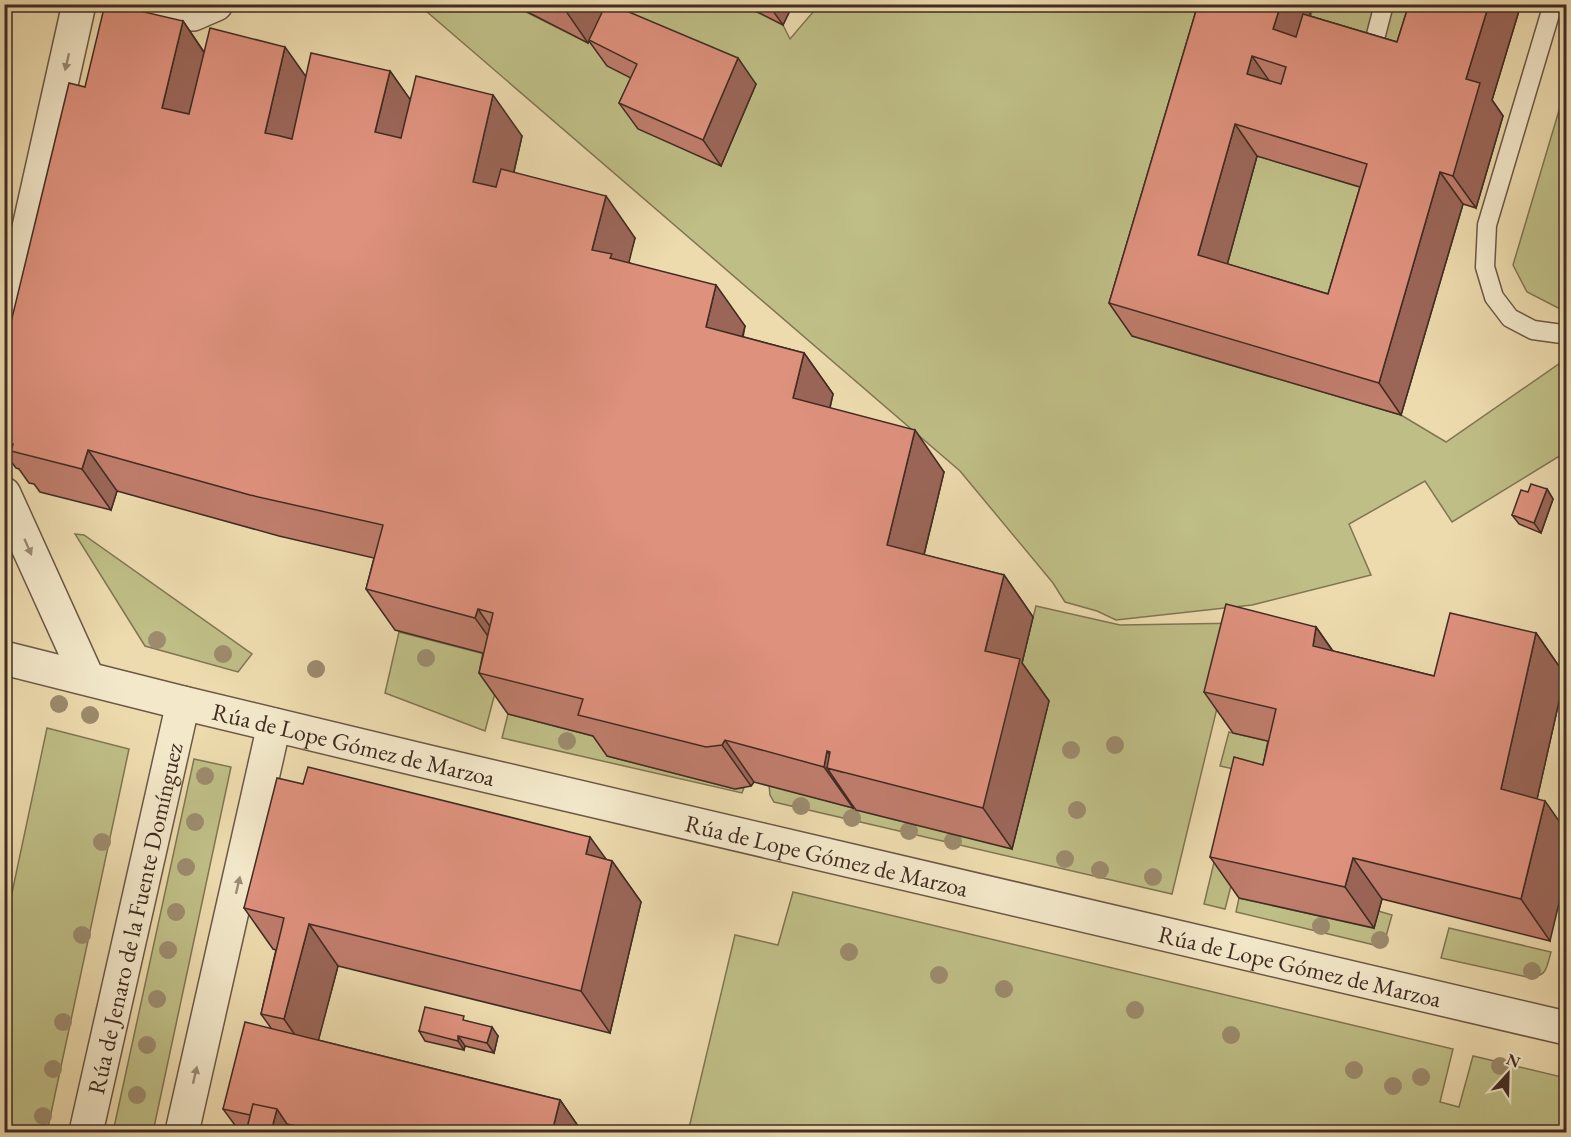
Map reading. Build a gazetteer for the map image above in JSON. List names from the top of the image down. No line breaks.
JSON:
{"streets":{"street":["Rúa de Lope Gómez de Marzoa","Rúa de Jenaro de la Fuente Domínguez"]},"crossings":[["Rúa de Lope Gómez de Marzoa","Rúa de Jenaro de la Fuente Domínguez"]],"north":"top"}
